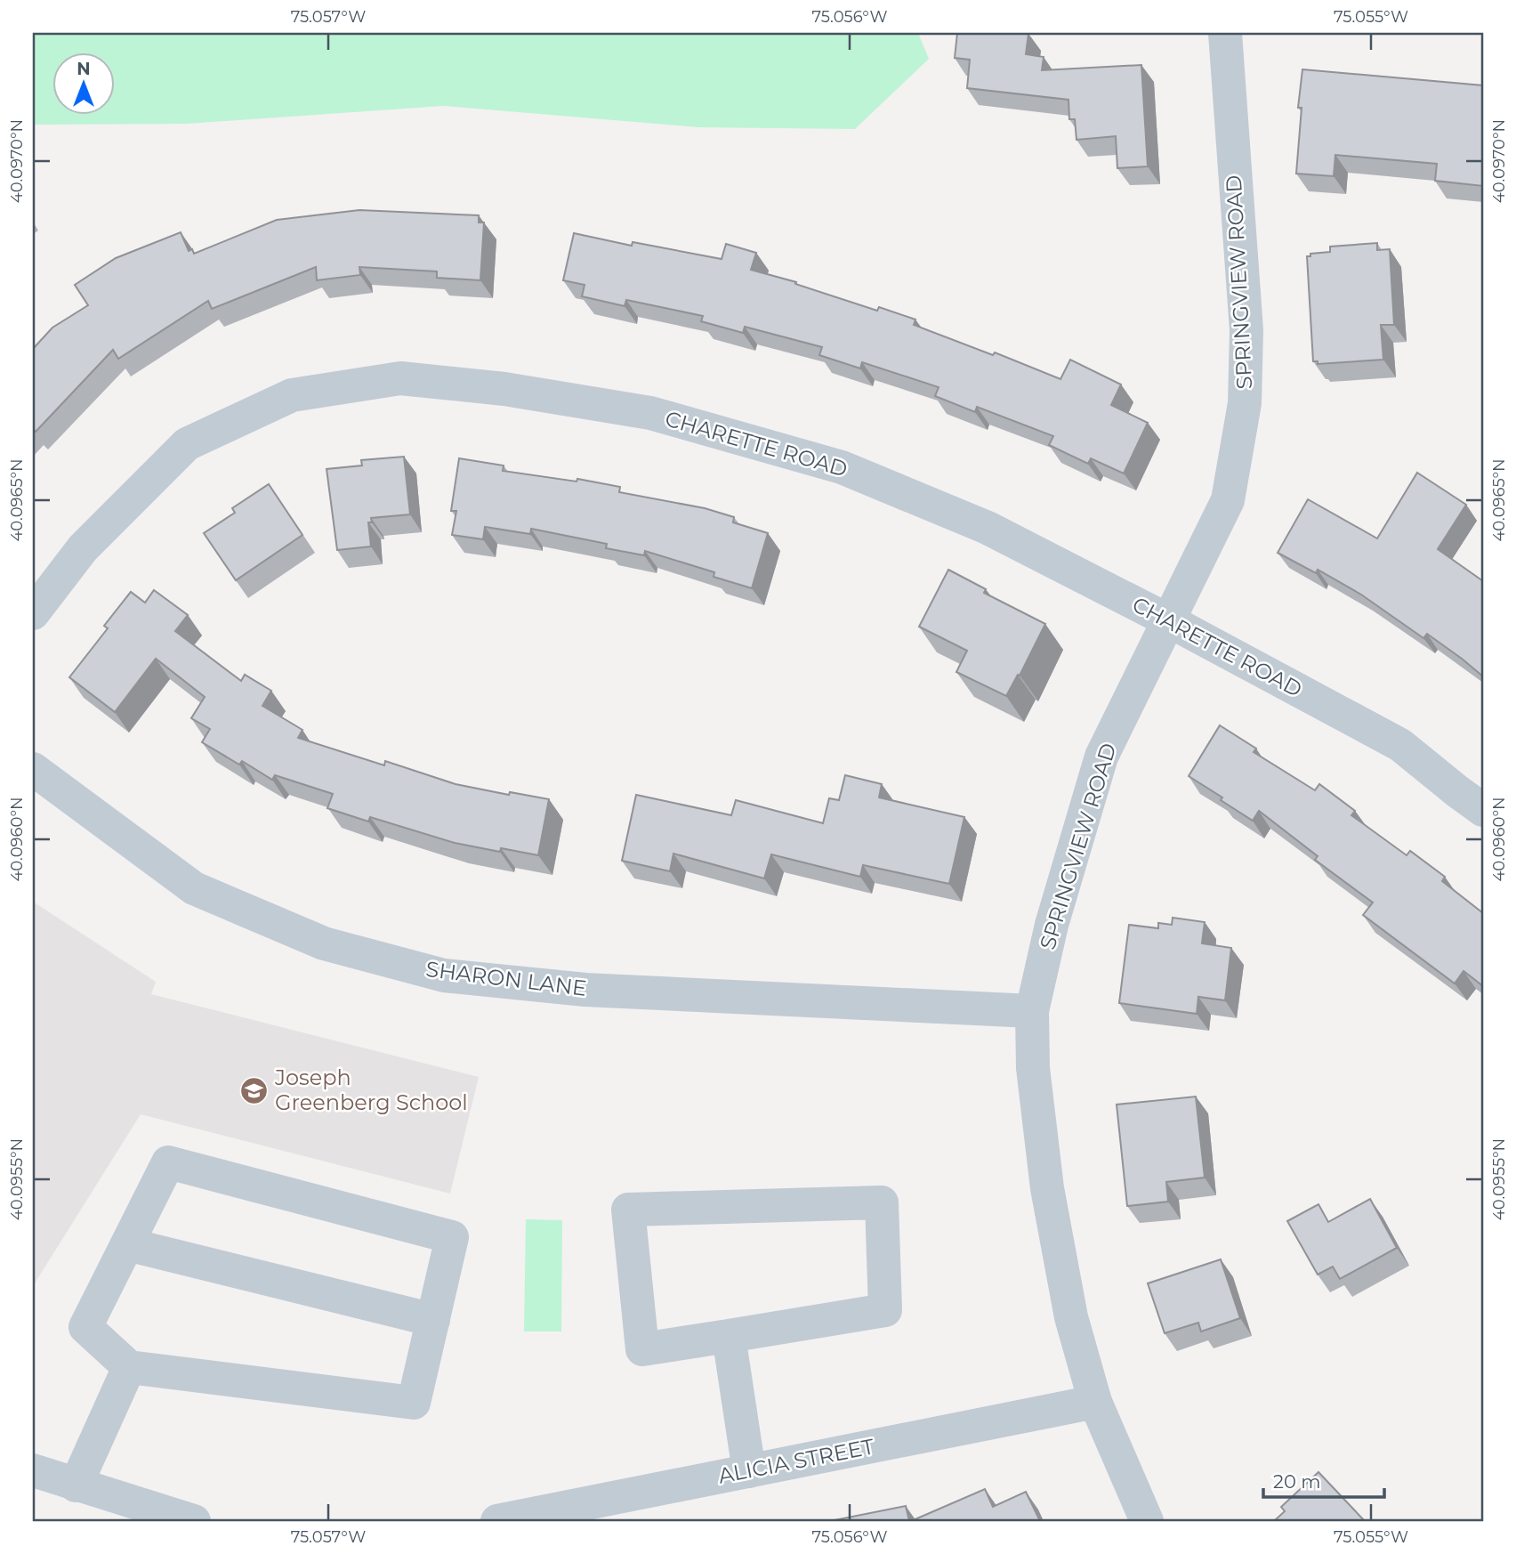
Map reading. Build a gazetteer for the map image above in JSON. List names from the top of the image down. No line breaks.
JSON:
{"streets":{"street":["SPRINGVIEW ROAD","CHARETTE ROAD","SHARON LANE","ALICIA STREET"]},"crossings":[["SPRINGVIEW ROAD","CHARETTE ROAD"],["SPRINGVIEW ROAD","SHARON LANE"],["SPRINGVIEW ROAD","ALICIA STREET"]],"places":{"school or university":["Joseph Greenberg School"]},"scale_bar":"20 m","north":"top","coordinates":["75.057°W","75.056°W","75.055°W","40.0970°N","40.0965°N","40.0960°N","40.0955°N"]}
